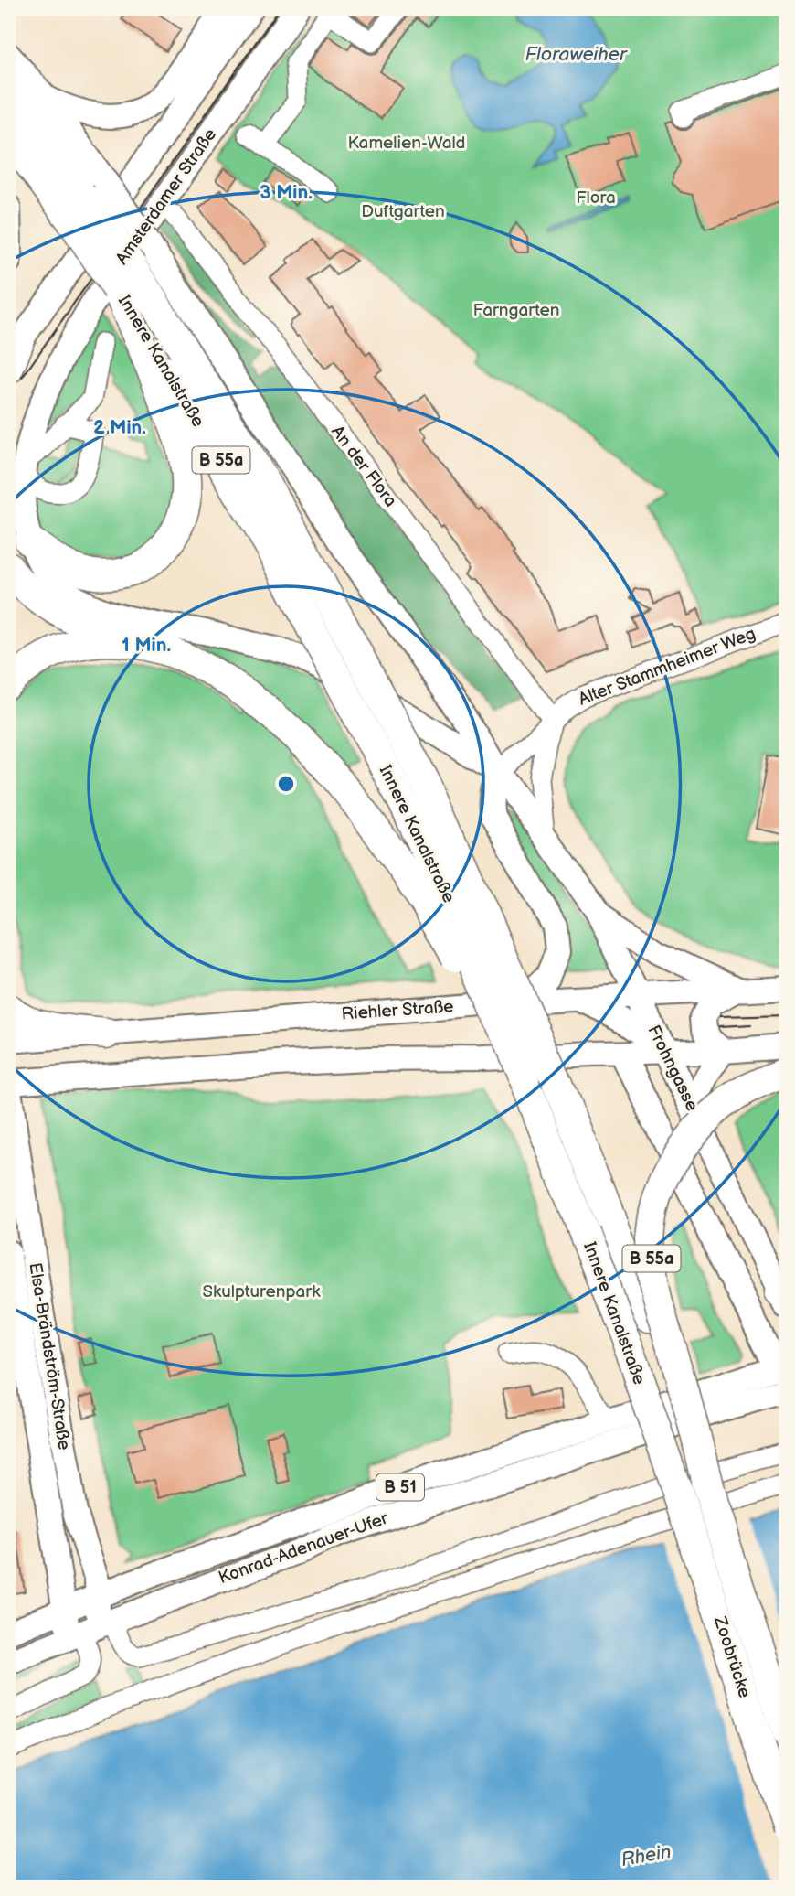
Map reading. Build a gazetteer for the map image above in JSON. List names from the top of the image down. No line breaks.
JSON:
{"streets":{"highway":["Innere Kanalstraße","B 55a","Zoobrücke"],"main road":["Amsterdamer Straße","Riehler Straße","Frohngasse","Elsa-Brändström-Straße","B 51","Konrad-Adenauer-Ufer"],"street":["An der Flora","Alter Stammheimer Weg"]},"crossings":[["Amsterdamer Straße","B 55a"],["Amsterdamer Straße","Alter Stammheimer Weg"],["Amsterdamer Straße","Frohngasse"],["Innere Kanalstraße","B 55a"],["Innere Kanalstraße","Zoobrücke"],["B 55a","Alter Stammheimer Weg"],["B 55a","Frohngasse"],["B 55a","Zoobrücke"],["An der Flora","Alter Stammheimer Weg"],["Alter Stammheimer Weg","Frohngasse"],["Riehler Straße","Frohngasse"],["Elsa-Brändström-Straße","Konrad-Adenauer-Ufer"]],"water":["Floraweiher","Rhein"],"parks":["Kamelien-Wald","Flora","Duftgarten","Farngarten","Skulpturenpark"],"rings":["3 Min.","2 Min.","1 Min."]}
